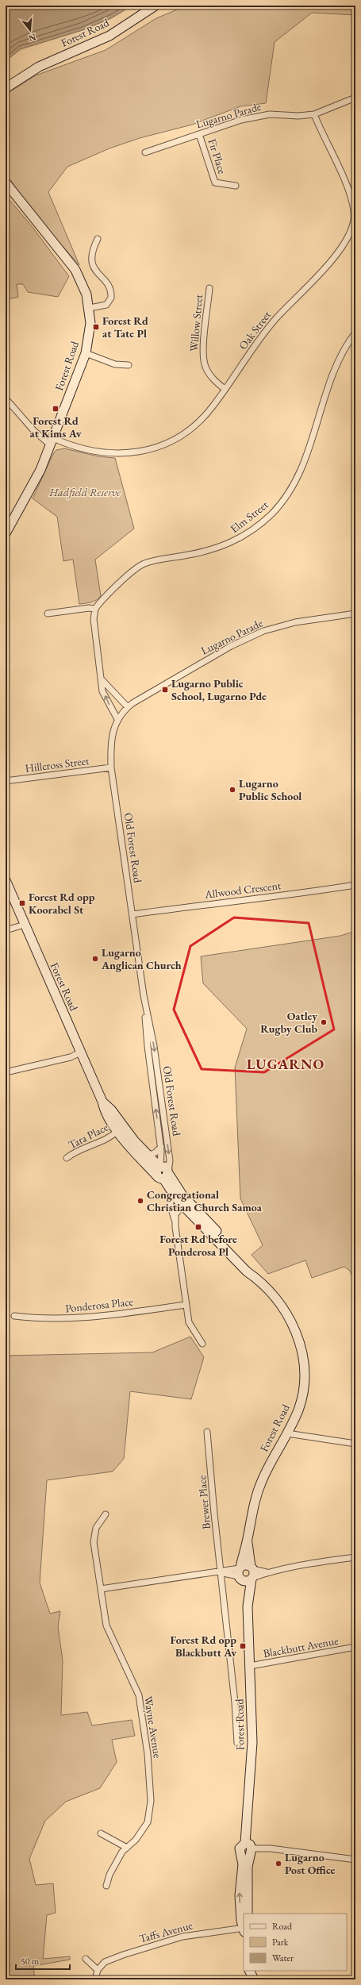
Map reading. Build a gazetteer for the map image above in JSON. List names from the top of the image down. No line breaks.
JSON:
{"streets":{"street":["Forest Road","Lugarno Parade","Fir Place","Willow Street","Oak Street","Elm Street","Hillcross Street","Old Forest Road","Allwood Crescent","Tara Place","Ponderosa Place","Brewer Place","Blackbutt Avenue","Wayne Avenue","Taffs Avenue"]},"crossings":[["Forest Road","Oak Street"],["Forest Road","Old Forest Road"],["Forest Road","Tara Place"],["Forest Road","Brewer Place"],["Forest Road","Blackbutt Avenue"],["Lugarno Parade","Fir Place"],["Lugarno Parade","Oak Street"],["Lugarno Parade","Old Forest Road"],["Willow Street","Oak Street"],["Hillcross Street","Old Forest Road"],["Old Forest Road","Allwood Crescent"]],"districts":["LUGARNO"],"parks":["Hadfield Reserve"],"places":{"transit":["Forest Rd at Tate Pl","Forest Rd at Kims Av","Lugarno Public School, Lugarno Pde","Forest Rd opp Koorabel St","Forest Rd before Ponderosa Pl","Forest Rd opp Blackbutt Av"],"other":["Lugarno Public School","Lugarno Anglican Church","Oatley Rugby Club","Congregational Christian Church Samoa","Lugarno Post Office"]},"legend":["Road","Park","Water"],"scale_bar":"50 m","north":"bottom"}
